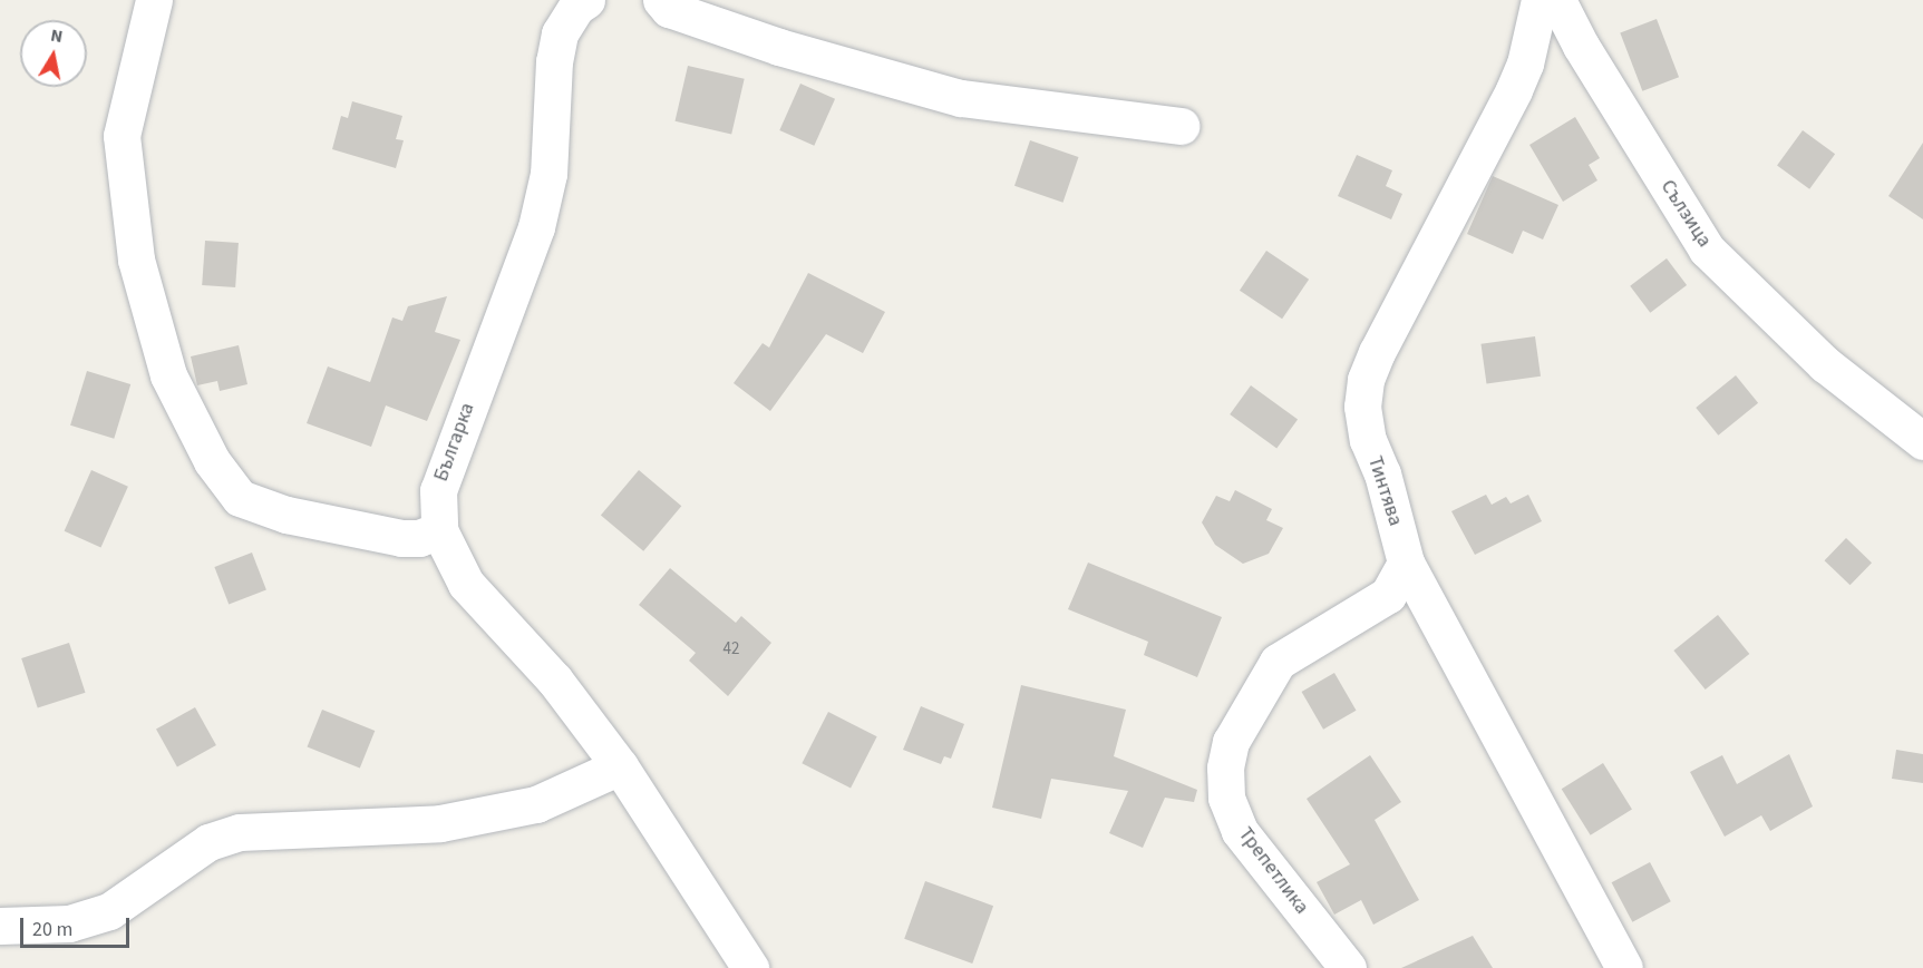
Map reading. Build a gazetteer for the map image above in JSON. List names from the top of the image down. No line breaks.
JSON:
{"streets":{"street":["Сълзица","Българка","Тинтява","Трепетлика"]},"crossings":[["Тинтява","Трепетлика"]],"house_numbers":["42"],"scale_bar":"20 m","north":"top"}
